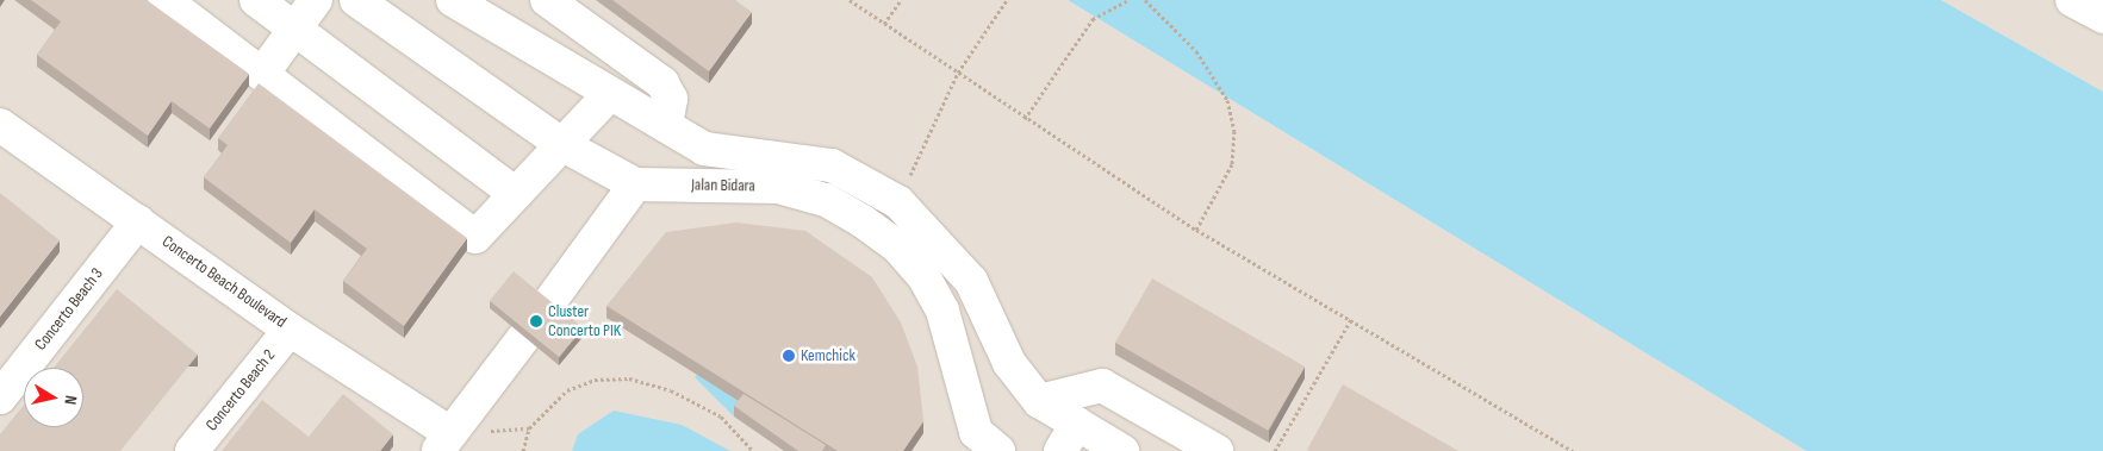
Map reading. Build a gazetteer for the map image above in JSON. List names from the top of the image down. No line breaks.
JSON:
{"streets":{"street":["Jalan Bidara","Concerto Beach Boulevard","Concerto Beach 3","Concerto Beach 2"]},"crossings":[["Concerto Beach Boulevard","Concerto Beach 3"],["Concerto Beach Boulevard","Concerto Beach 2"]],"places":["Cluster Concerto PIK","Kemchick"],"north":"right"}
